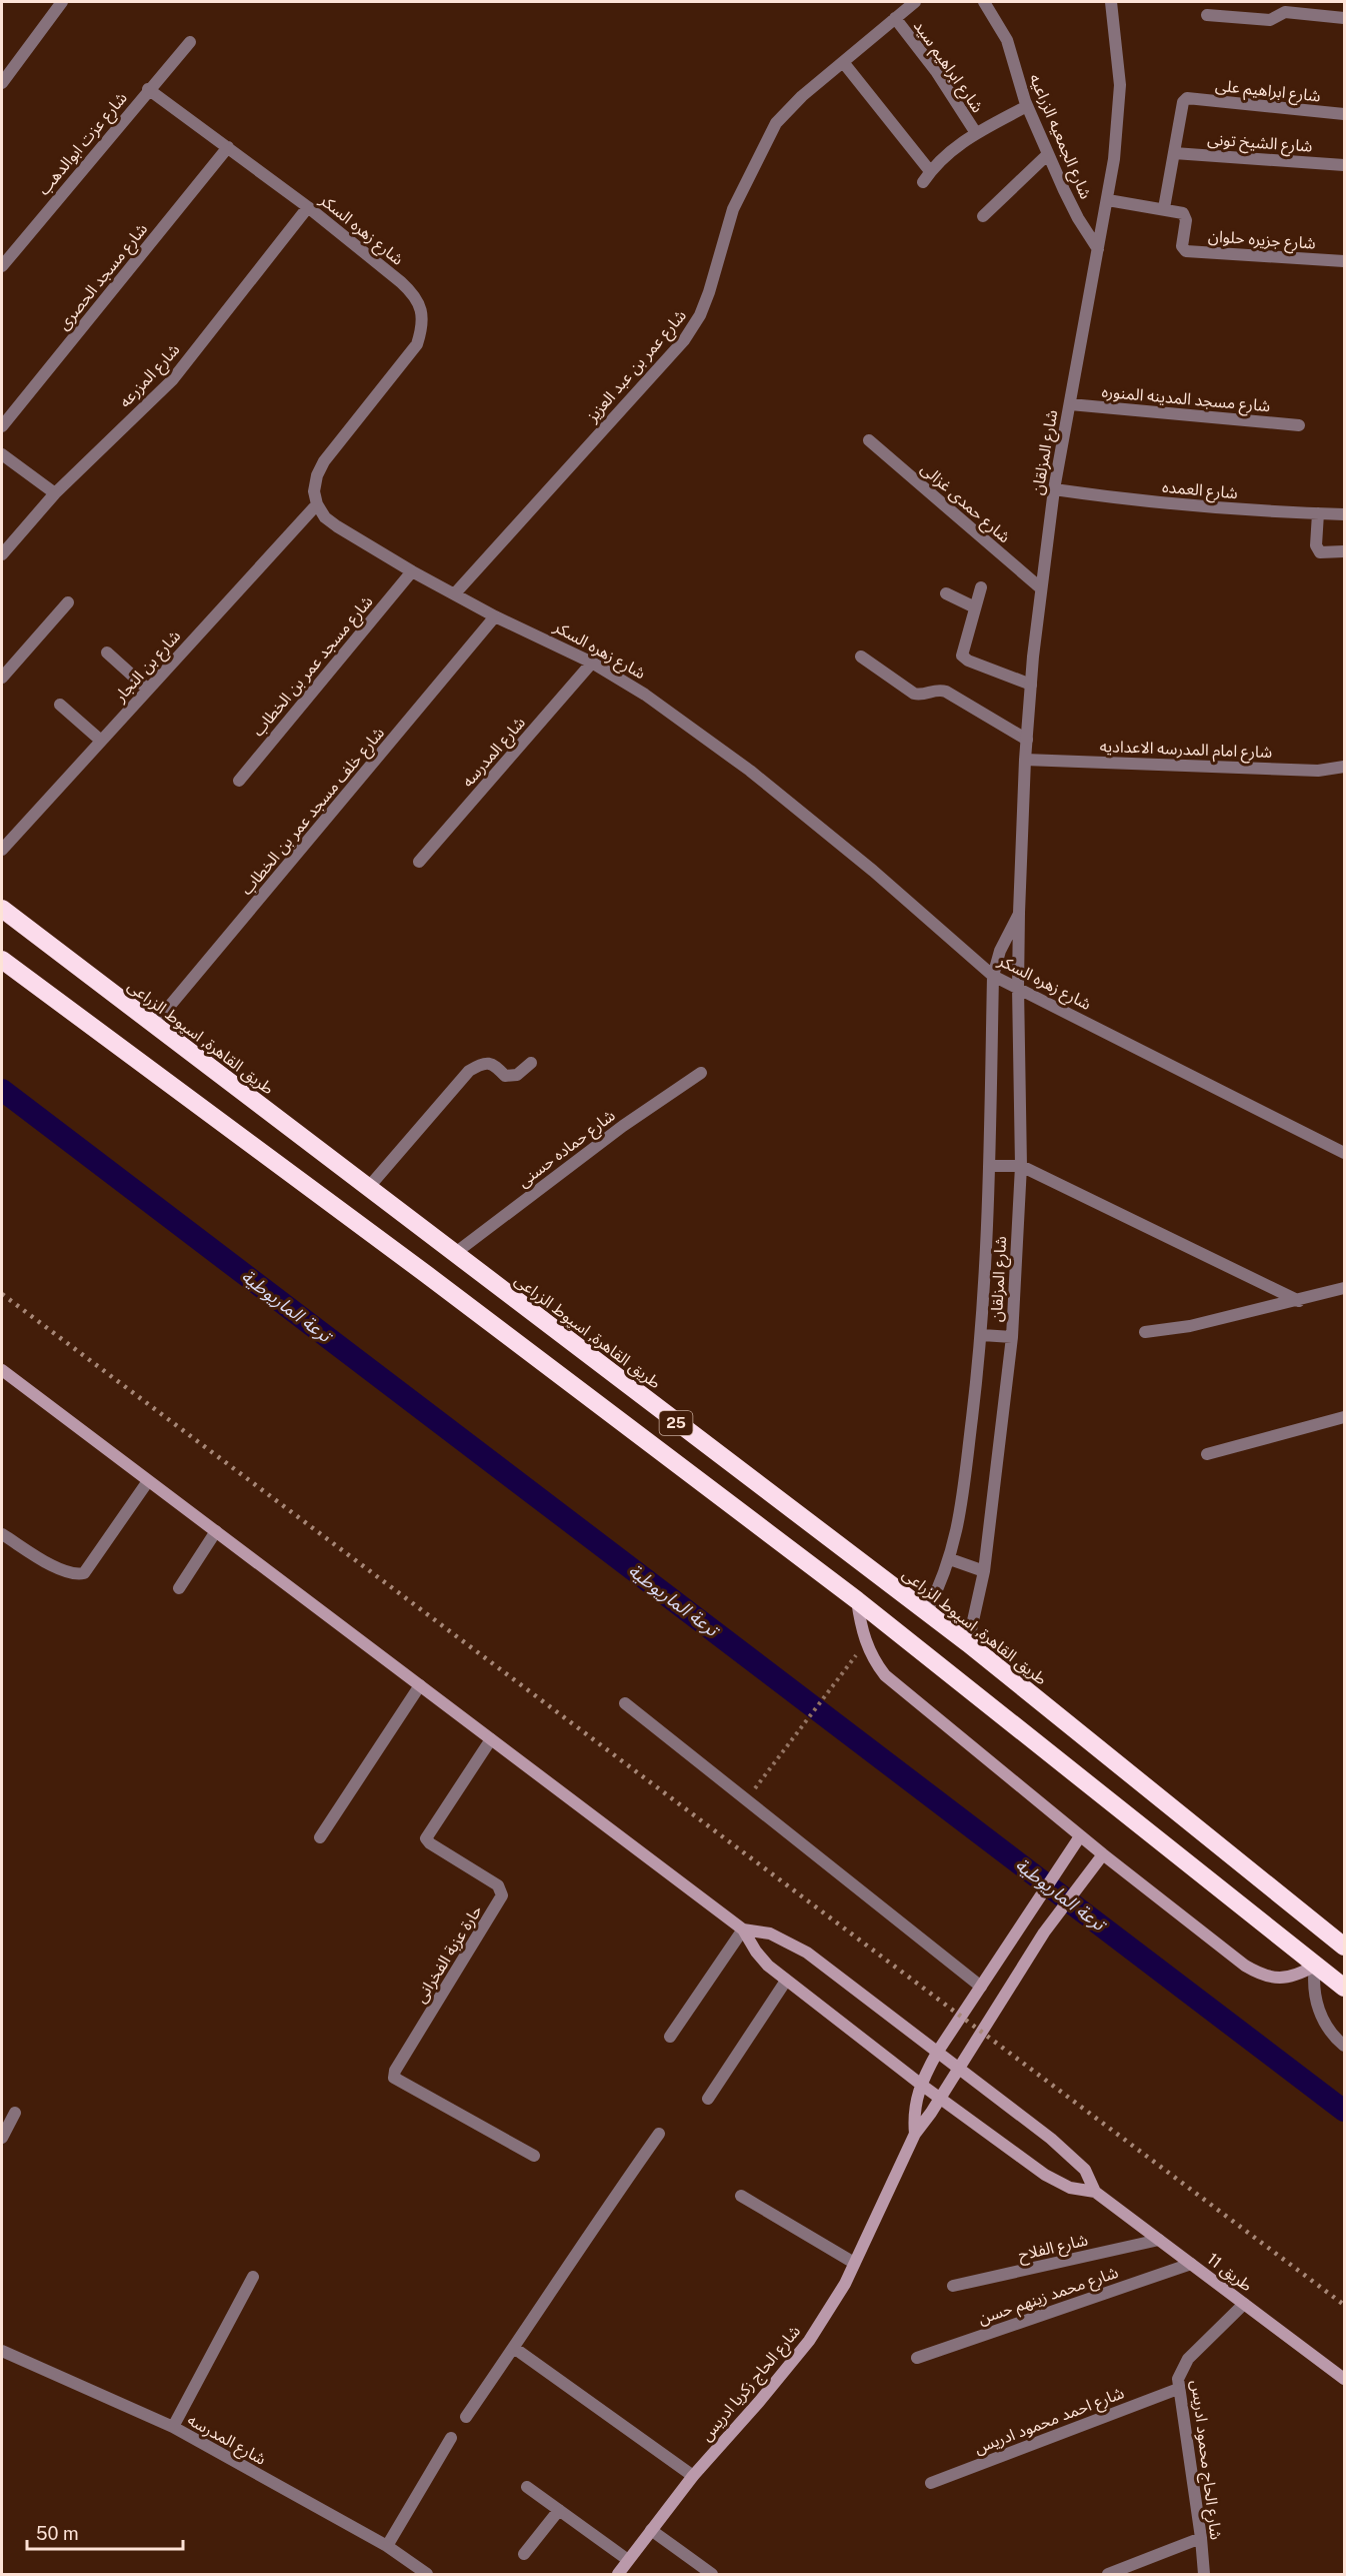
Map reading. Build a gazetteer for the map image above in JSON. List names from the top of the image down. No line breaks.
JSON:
{"streets":{"highway":["طريق القاهرة, اسيوط الزراعى","25"],"street":["شارع ابراهيم سيد","شارع ابراهيم على","شارع الجمعيه الزراعيه","شارع الشيخ تونى","شارع عزت ابوالدهب","شارع زهره السكر","شارع جزيره حلوان","شارع مسجد الحصرى","شارع عمر بن عبد العزيز","شارع المزرعه","شارع مسجد المدينه المنوره","شارع المزلقان","شارع العمده","شارع حمدى غزالى","شارع بن النجار","شارع مسجد عمر بن الخطاب","شارع امام المدرسه الاعداديه","شارع المدرسه","شارع خلف مسجد عمر بن الخطاب","شارع حماده حسنى","حارة عزبة الفخرانى","شارع الفلاح","طريق 11","شارع محمد زينهم حسن","شارع الحاج زكريا ادريس","شارع احمد محمود ادريس","شارع الحاج محمود ادريس"]},"crossings":[["شارع ابراهيم سيد","شارع الجمعيه الزراعيه"],["شارع ابراهيم سيد","شارع عمر بن عبد العزيز"],["شارع ابراهيم على","شارع الشيخ تونى"],["شارع الجمعيه الزراعيه","شارع المزلقان"],["شارع عزت ابوالدهب","شارع زهره السكر"],["شارع زهره السكر","شارع مسجد الحصرى"],["شارع زهره السكر","شارع عمر بن عبد العزيز"],["شارع زهره السكر","شارع المزرعه"],["شارع زهره السكر","شارع المزلقان"],["شارع زهره السكر","شارع بن النجار"],["شارع زهره السكر","شارع مسجد عمر بن الخطاب"],["شارع زهره السكر","شارع المدرسه"],["شارع زهره السكر","شارع خلف مسجد عمر بن الخطاب"],["شارع جزيره حلوان","شارع المزلقان"],["شارع مسجد المدينه المنوره","شارع المزلقان"],["شارع المزلقان","شارع العمده"],["شارع المزلقان","شارع حمدى غزالى"],["شارع المزلقان","شارع امام المدرسه الاعداديه"],["شارع المزلقان","طريق القاهرة, اسيوط الزراعى"],["شارع خلف مسجد عمر بن الخطاب","طريق القاهرة, اسيوط الزراعى"],["طريق القاهرة, اسيوط الزراعى","شارع حماده حسنى"],["شارع الفلاح","طريق 11"],["طريق 11","شارع محمد زينهم حسن"],["طريق 11","شارع الحاج زكريا ادريس"],["طريق 11","شارع الحاج محمود ادريس"],["شارع احمد محمود ادريس","شارع الحاج محمود ادريس"]],"water":["ترعة الماريوطية"],"scale_bar":"50 m"}
